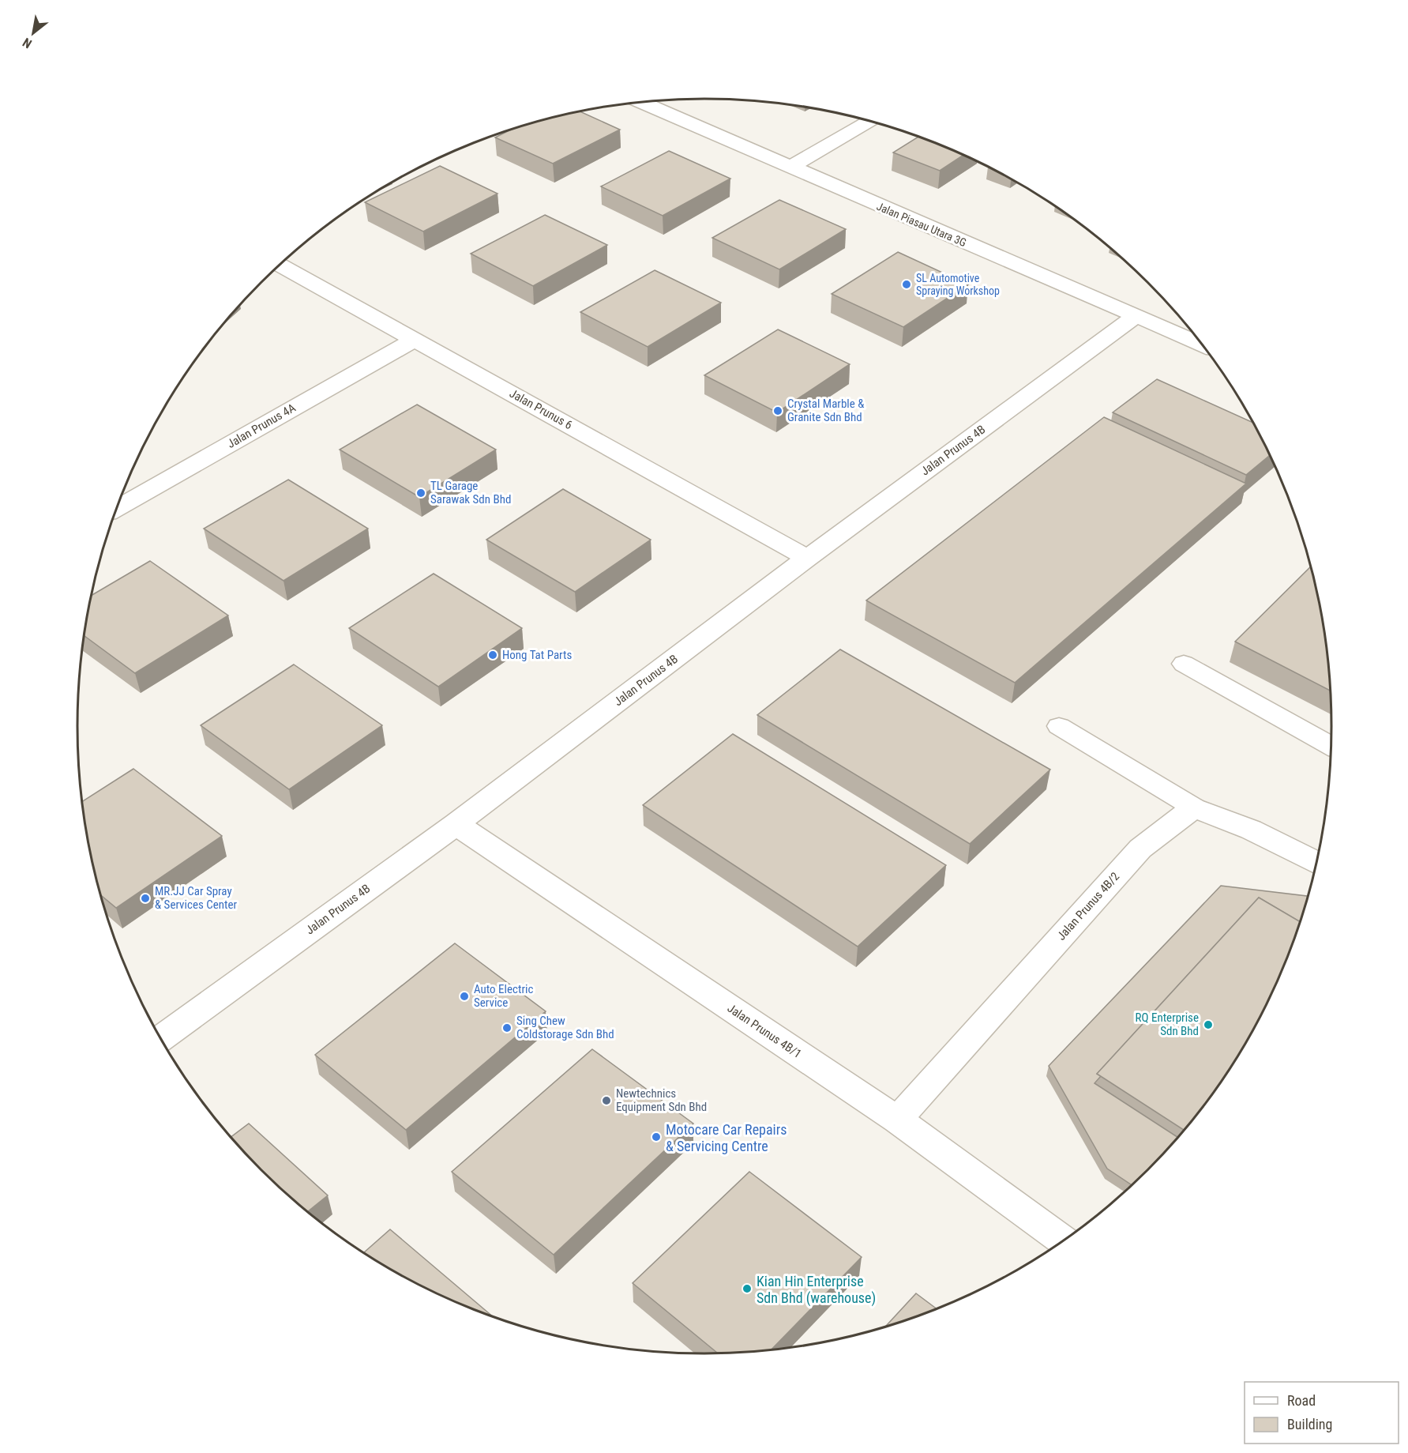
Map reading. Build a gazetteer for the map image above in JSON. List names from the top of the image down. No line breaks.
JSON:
{"streets":{"street":["Jalan Piasau Utara 3G","Jalan Prunus 6","Jalan Prunus 4A","Jalan Prunus 4B","Jalan Prunus 4B/2","Jalan Prunus 4B/1"]},"crossings":[["Jalan Piasau Utara 3G","Jalan Prunus 4B"],["Jalan Prunus 6","Jalan Prunus 4A"],["Jalan Prunus 6","Jalan Prunus 4B"],["Jalan Prunus 4B","Jalan Prunus 4B/1"],["Jalan Prunus 4B/2","Jalan Prunus 4B/1"]],"places":["SL Automotive Spraying Workshop","Crystal Marble & Granite Sdn Bhd","TL Garage Sarawak Sdn Bhd","Hong Tat Parts","MR.JJ Car Spray & Services Center","Auto Electric Service","RQ Enterprise Sdn Bhd","Sing Chew Coldstorage Sdn Bhd","Newtechnics Equipment Sdn Bhd","Motocare Car Repairs & Servicing Centre","Kian Hin Enterprise Sdn Bhd (warehouse)"],"legend":["Road","Building"],"north":"bottom left"}
